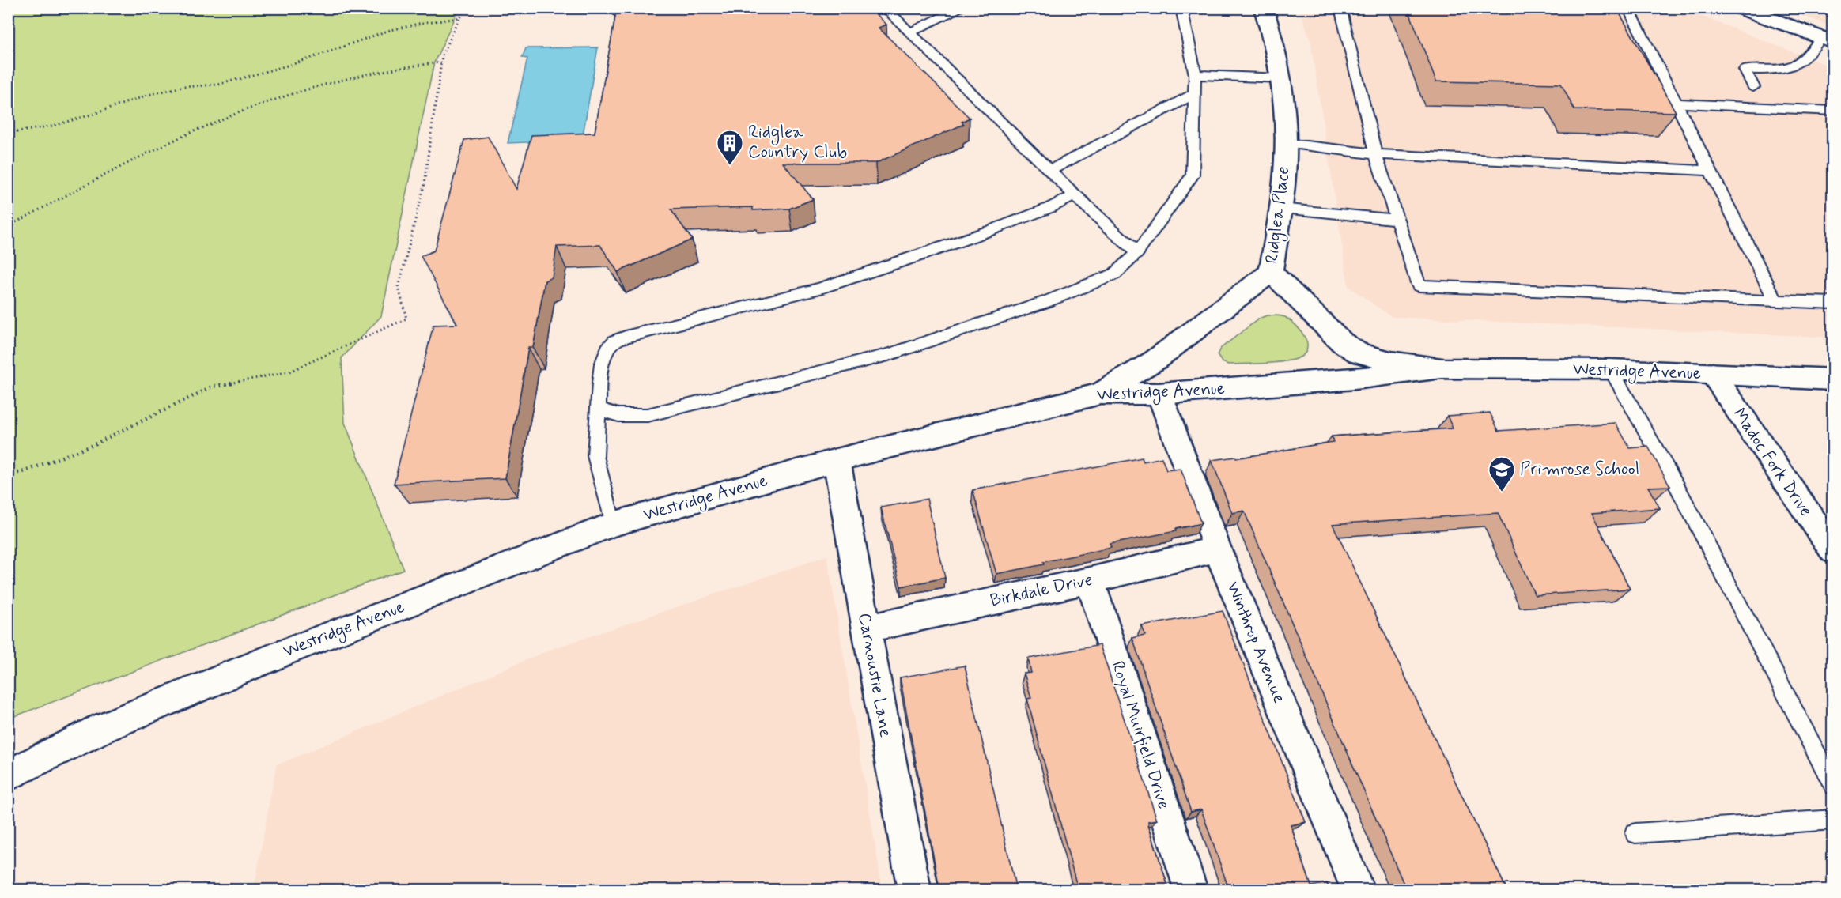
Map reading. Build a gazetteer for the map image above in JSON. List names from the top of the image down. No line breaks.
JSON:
{"streets":{"street":["Ridglea Place","Westridge Avenue","Madoc Fork Drive","Birkdale Drive","Winthrop Avenue","Carnoustie Lane","Royal Muirfield Drive"]},"crossings":[["Ridglea Place","Westridge Avenue"],["Westridge Avenue","Madoc Fork Drive"],["Westridge Avenue","Winthrop Avenue"],["Westridge Avenue","Carnoustie Lane"],["Birkdale Drive","Winthrop Avenue"],["Birkdale Drive","Carnoustie Lane"],["Birkdale Drive","Royal Muirfield Drive"]],"places":{"building":["Ridglea Country Club"],"school or university":["Primrose School"]}}
